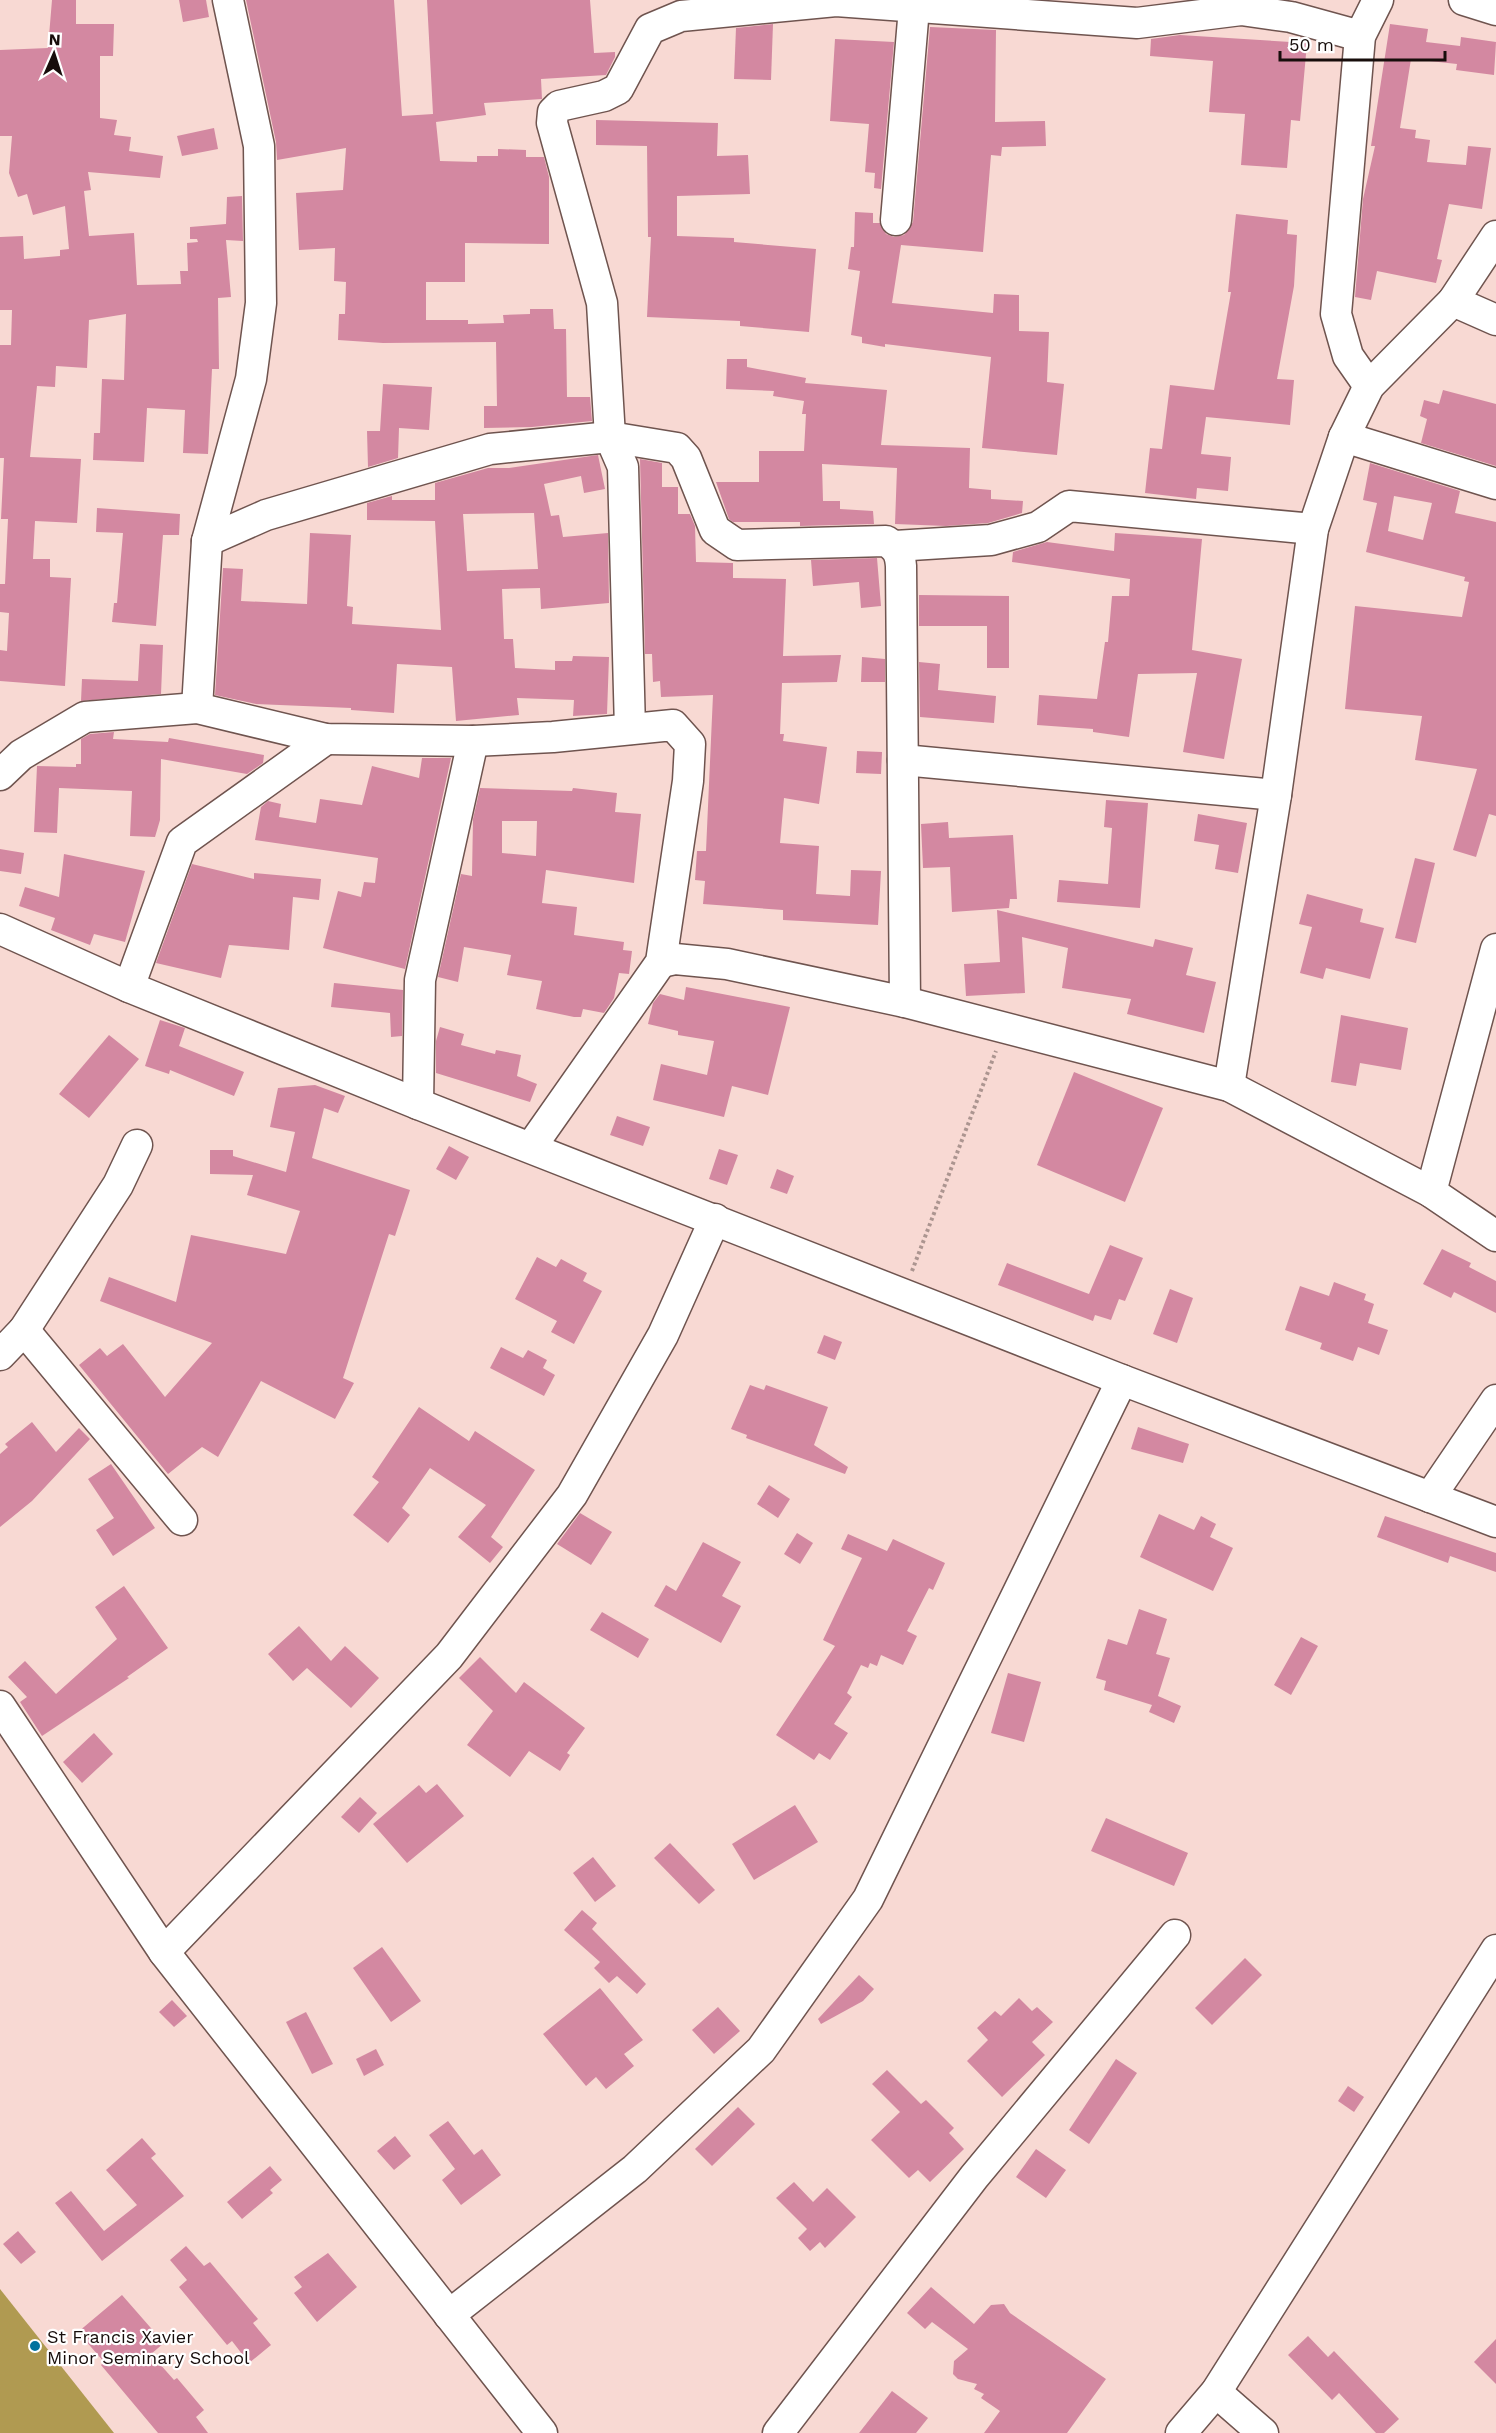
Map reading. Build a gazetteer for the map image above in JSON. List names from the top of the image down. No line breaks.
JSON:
{"places":["St Francis Xavier Minor Seminary School"],"scale_bar":"50 m","north":"top"}
